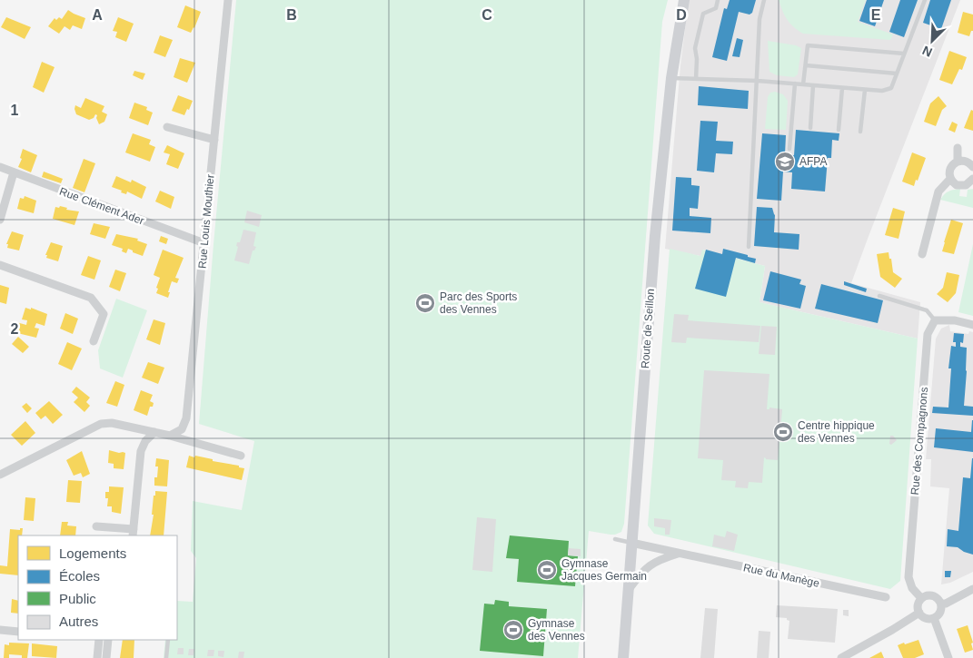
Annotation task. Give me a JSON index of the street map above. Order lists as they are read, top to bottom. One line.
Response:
{"streets":{"street":["Rue Clément Ader","Rue Louis Mouthier","Route de Seillon","Rue des Compagnons","Rue du Manège"]},"crossings":[["Rue Clément Ader","Rue Louis Mouthier"],["Route de Seillon","Rue du Manège"]],"places":{"school or university":["AFPA"],"sports":["Parc des Sports des Vennes","Centre hippique des Vennes","Gymnase Jacques Germain","Gymnase des Vennes"]},"legend":["Logements","Écoles","Public","Autres"],"north":"bottom left","grid":{"columns":["A","B","C","D","E"],"rows":["1","2"]}}
